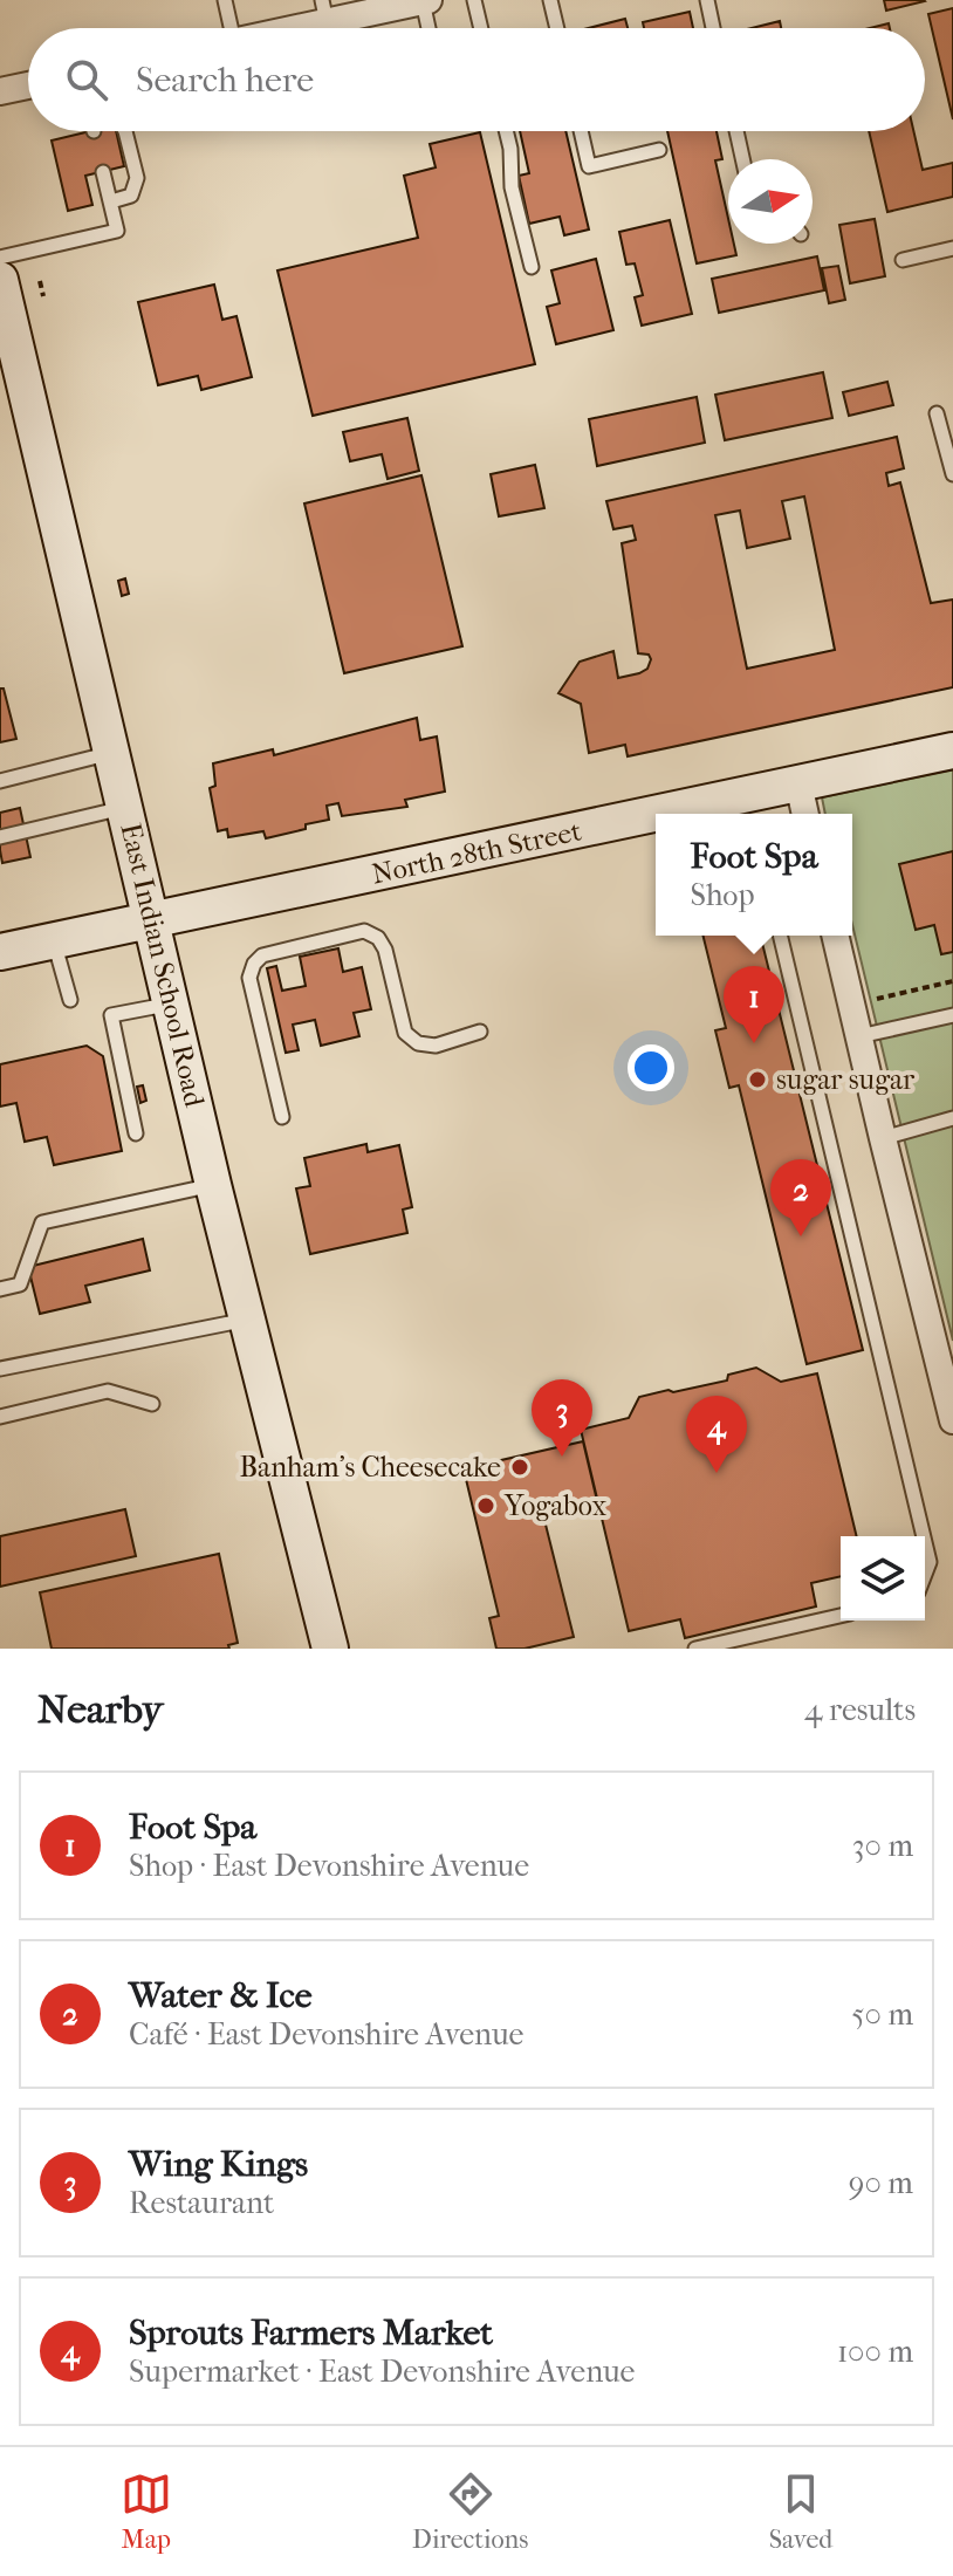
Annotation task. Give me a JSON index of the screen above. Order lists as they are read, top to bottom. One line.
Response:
{"streets":{"main road":["North 28th Street","East Indian School Road"]},"crossings":[["North 28th Street","East Indian School Road"]],"places":["sugar sugar","Banham’s Cheesecake","Yogabox"],"north":"right","page":{"search":"Search here","popup":["Foot Spa","Shop"],"pins":["1","2","3","4"],"heading":["Nearby","4 results"],"list":[{"mark":"1","name":"Foot Spa","note":"Shop · East Devonshire Avenue","value":"30 m"},{"mark":"2","name":"Water & Ice","note":"Café · East Devonshire Avenue","value":"50 m"},{"mark":"3","name":"Wing Kings","note":"Restaurant","value":"90 m"},{"mark":"4","name":"Sprouts Farmers Market","note":"Supermarket · East Devonshire Avenue","value":"100 m"}],"nav":["Map","Directions","Saved"]}}
